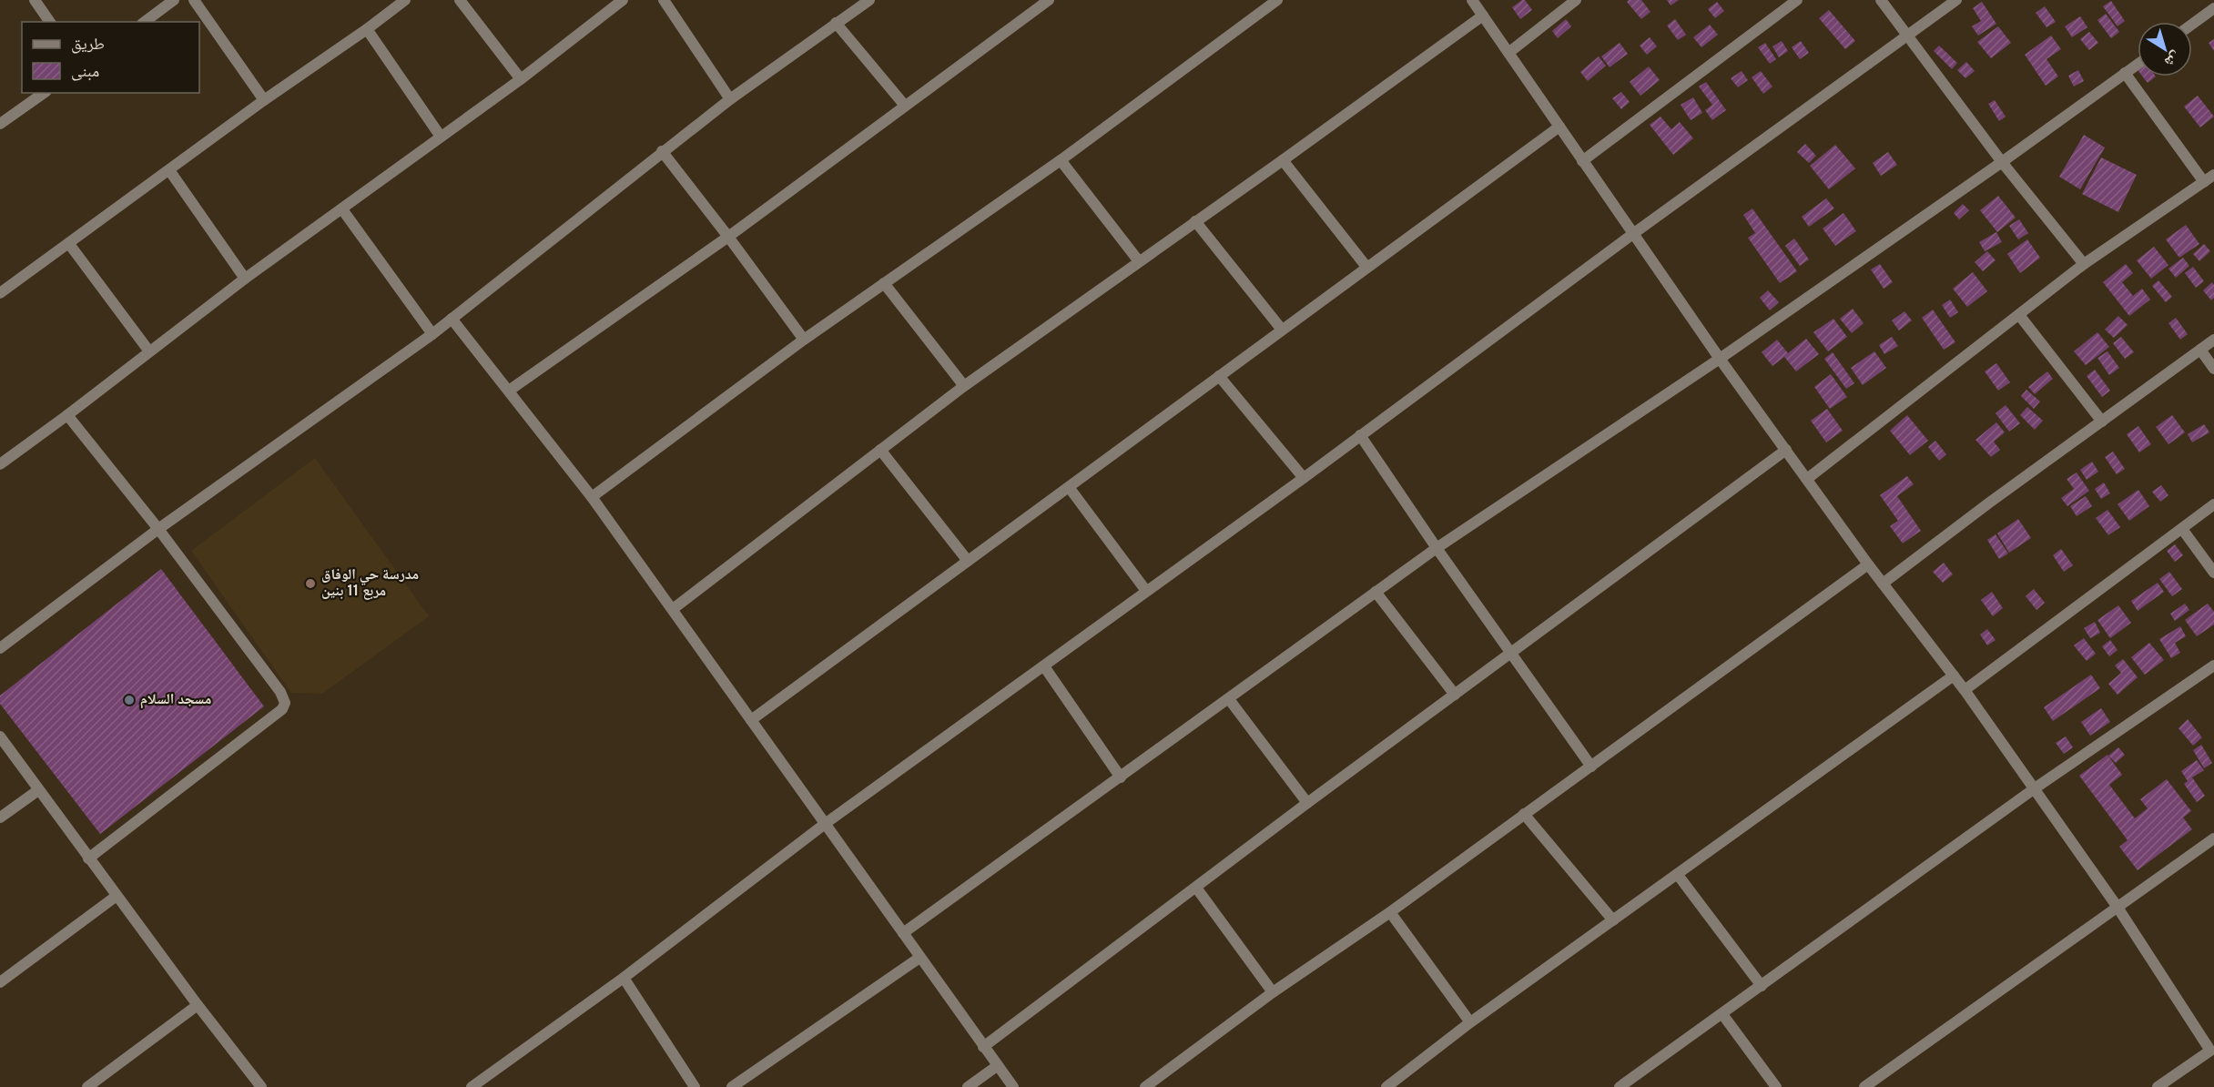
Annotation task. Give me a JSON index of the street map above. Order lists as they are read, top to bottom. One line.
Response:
{"places":["مدرسة حي الوفاق مربع 11 بنين","مسجد السلام"],"legend":["طريق","مبنى"],"north":"bottom right"}
